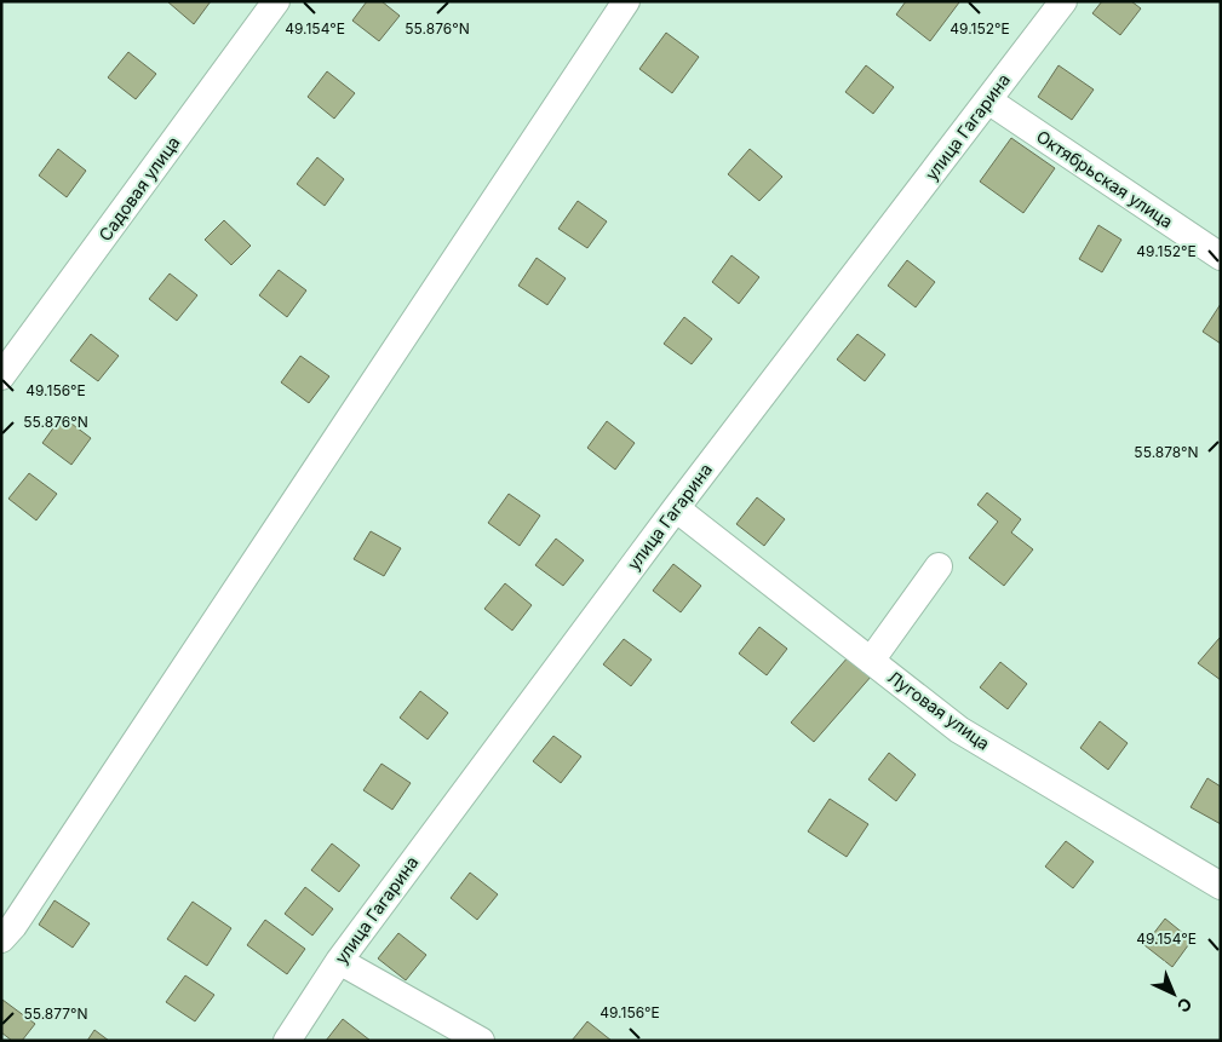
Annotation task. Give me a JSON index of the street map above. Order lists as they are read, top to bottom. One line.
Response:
{"streets":{"street":["улица Гагарина","Октябрьская улица","Садовая улица","Луговая улица"]},"crossings":[["улица Гагарина","Октябрьская улица"],["улица Гагарина","Луговая улица"]],"north":"bottom right","coordinates":["55.876°N","49.154°E","49.152°E","49.156°E","55.878°N","55.877°N"]}
